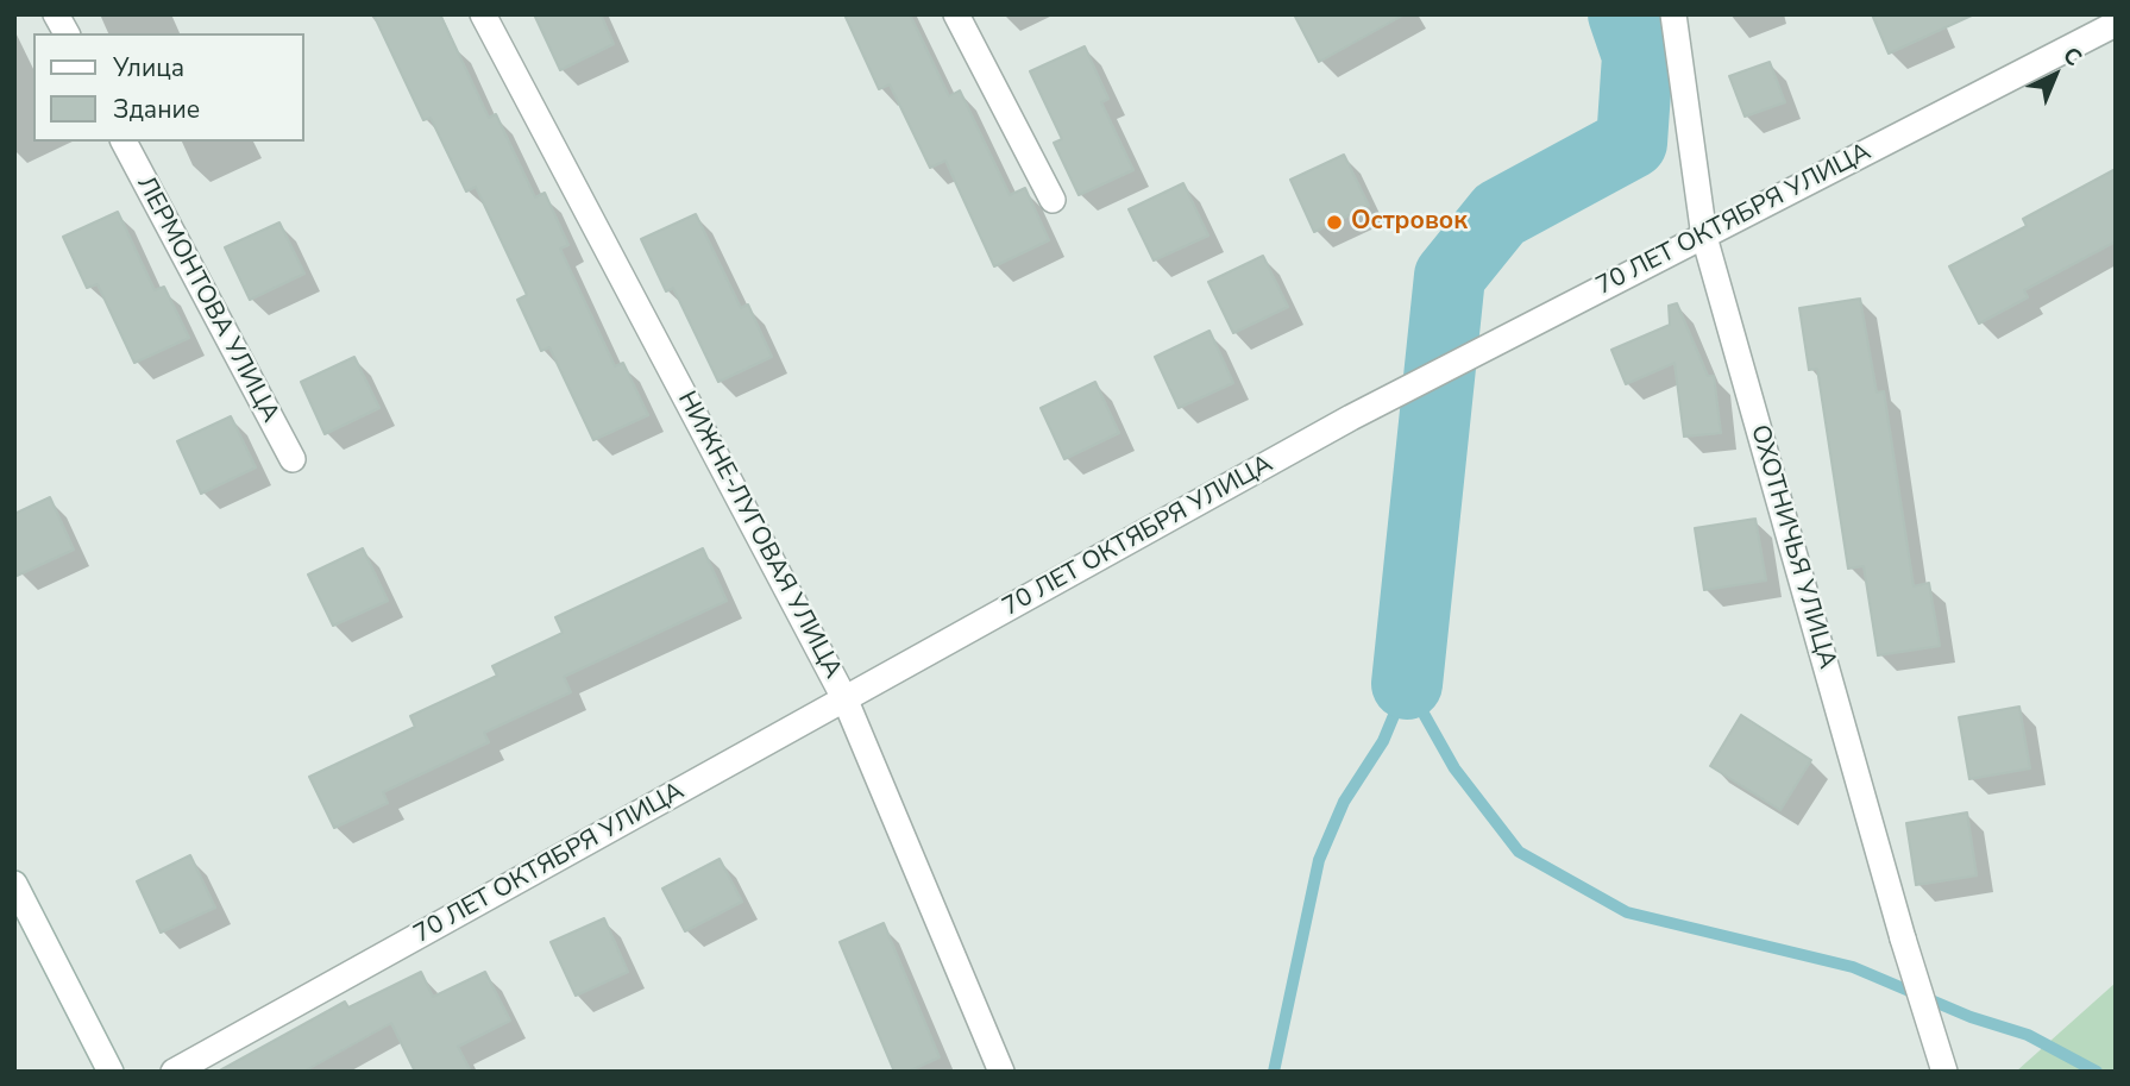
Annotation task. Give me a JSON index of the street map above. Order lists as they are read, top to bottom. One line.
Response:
{"streets":{"street":["70 ЛЕТ ОКТЯБРЯ УЛИЦА","ЛЕРМОНТОВА УЛИЦА","НИЖНЕ-ЛУГОВАЯ УЛИЦА","ОХОТНИЧЬЯ УЛИЦА"]},"crossings":[["70 ЛЕТ ОКТЯБРЯ УЛИЦА","НИЖНЕ-ЛУГОВАЯ УЛИЦА"],["70 ЛЕТ ОКТЯБРЯ УЛИЦА","ОХОТНИЧЬЯ УЛИЦА"]],"places":["Островок"],"legend":["Улица","Здание"],"north":"top right"}
